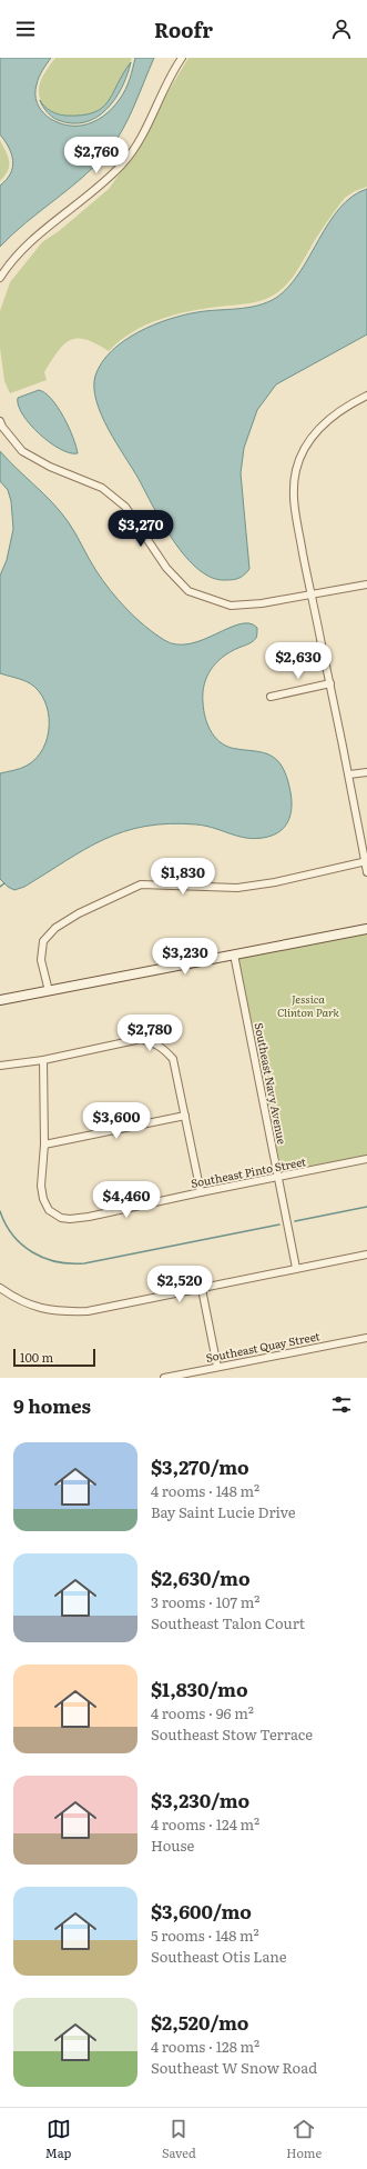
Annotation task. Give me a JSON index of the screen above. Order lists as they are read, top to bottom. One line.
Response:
{"streets":{"street":["Southeast Navy Avenue","Southeast Pinto Street","Southeast Quay Street"]},"crossings":[["Southeast Navy Avenue","Southeast Pinto Street"]],"parks":["Jessica Clinton Park"],"scale_bar":"100 m","page":{"header":"Roofr","price":["$2,760","$3,270","$2,630","$1,830","$3,230","$2,780","$3,600","$4,460","$2,520"],"scale":"100 m","heading":"9 homes","list":[{"name":"$3,270/mo","note":"4 rooms · 148 m² · Bay Saint Lucie Drive"},{"name":"$2,630/mo","note":"3 rooms · 107 m² · Southeast Talon Court"},{"name":"$1,830/mo","note":"4 rooms · 96 m² · Southeast Stow Terrace"},{"name":"$3,230/mo","note":"4 rooms · 124 m² · House"},{"name":"$3,600/mo","note":"5 rooms · 148 m² · Southeast Otis Lane"},{"name":"$2,520/mo","note":"4 rooms · 128 m² · Southeast W Snow Road"}],"tabs":["Map","Saved","Home"]}}
